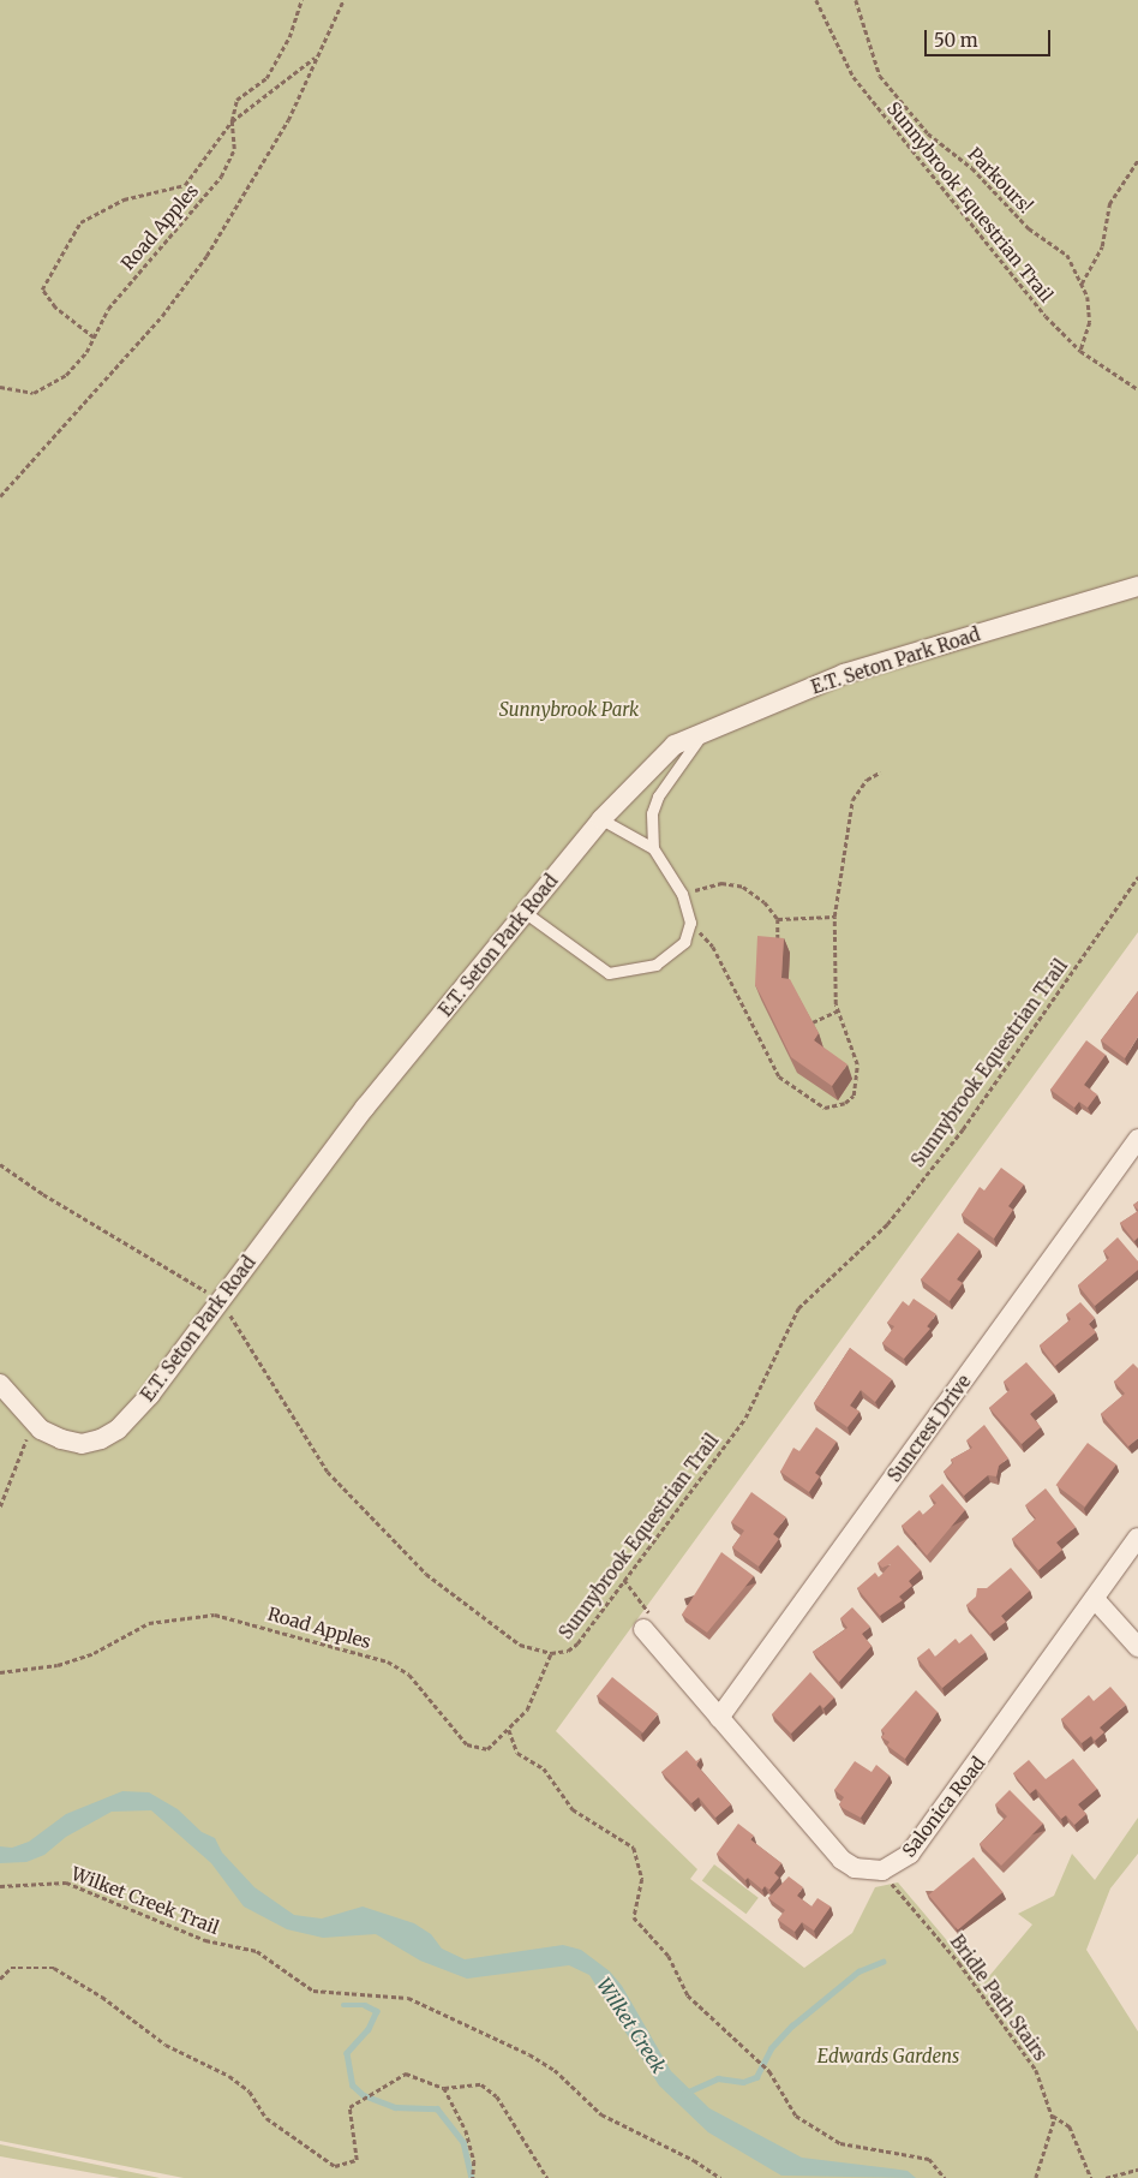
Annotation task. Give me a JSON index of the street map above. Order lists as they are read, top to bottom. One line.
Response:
{"streets":{"street":["E.T. Seton Park Road","Suncrest Drive","Salonica Road"],"path":["Parkours!","Sunnybrook Equestrian Trail","Road Apples","Wilket Creek Trail","Bridle Path Stairs"]},"crossings":[["Parkours!","Sunnybrook Equestrian Trail"],["Sunnybrook Equestrian Trail","Road Apples"],["Sunnybrook Equestrian Trail","E.T. Seton Park Road"],["Suncrest Drive","Salonica Road"]],"water":["Wilket Creek"],"parks":["Sunnybrook Park","Edwards Gardens"],"scale_bar":"50 m"}
